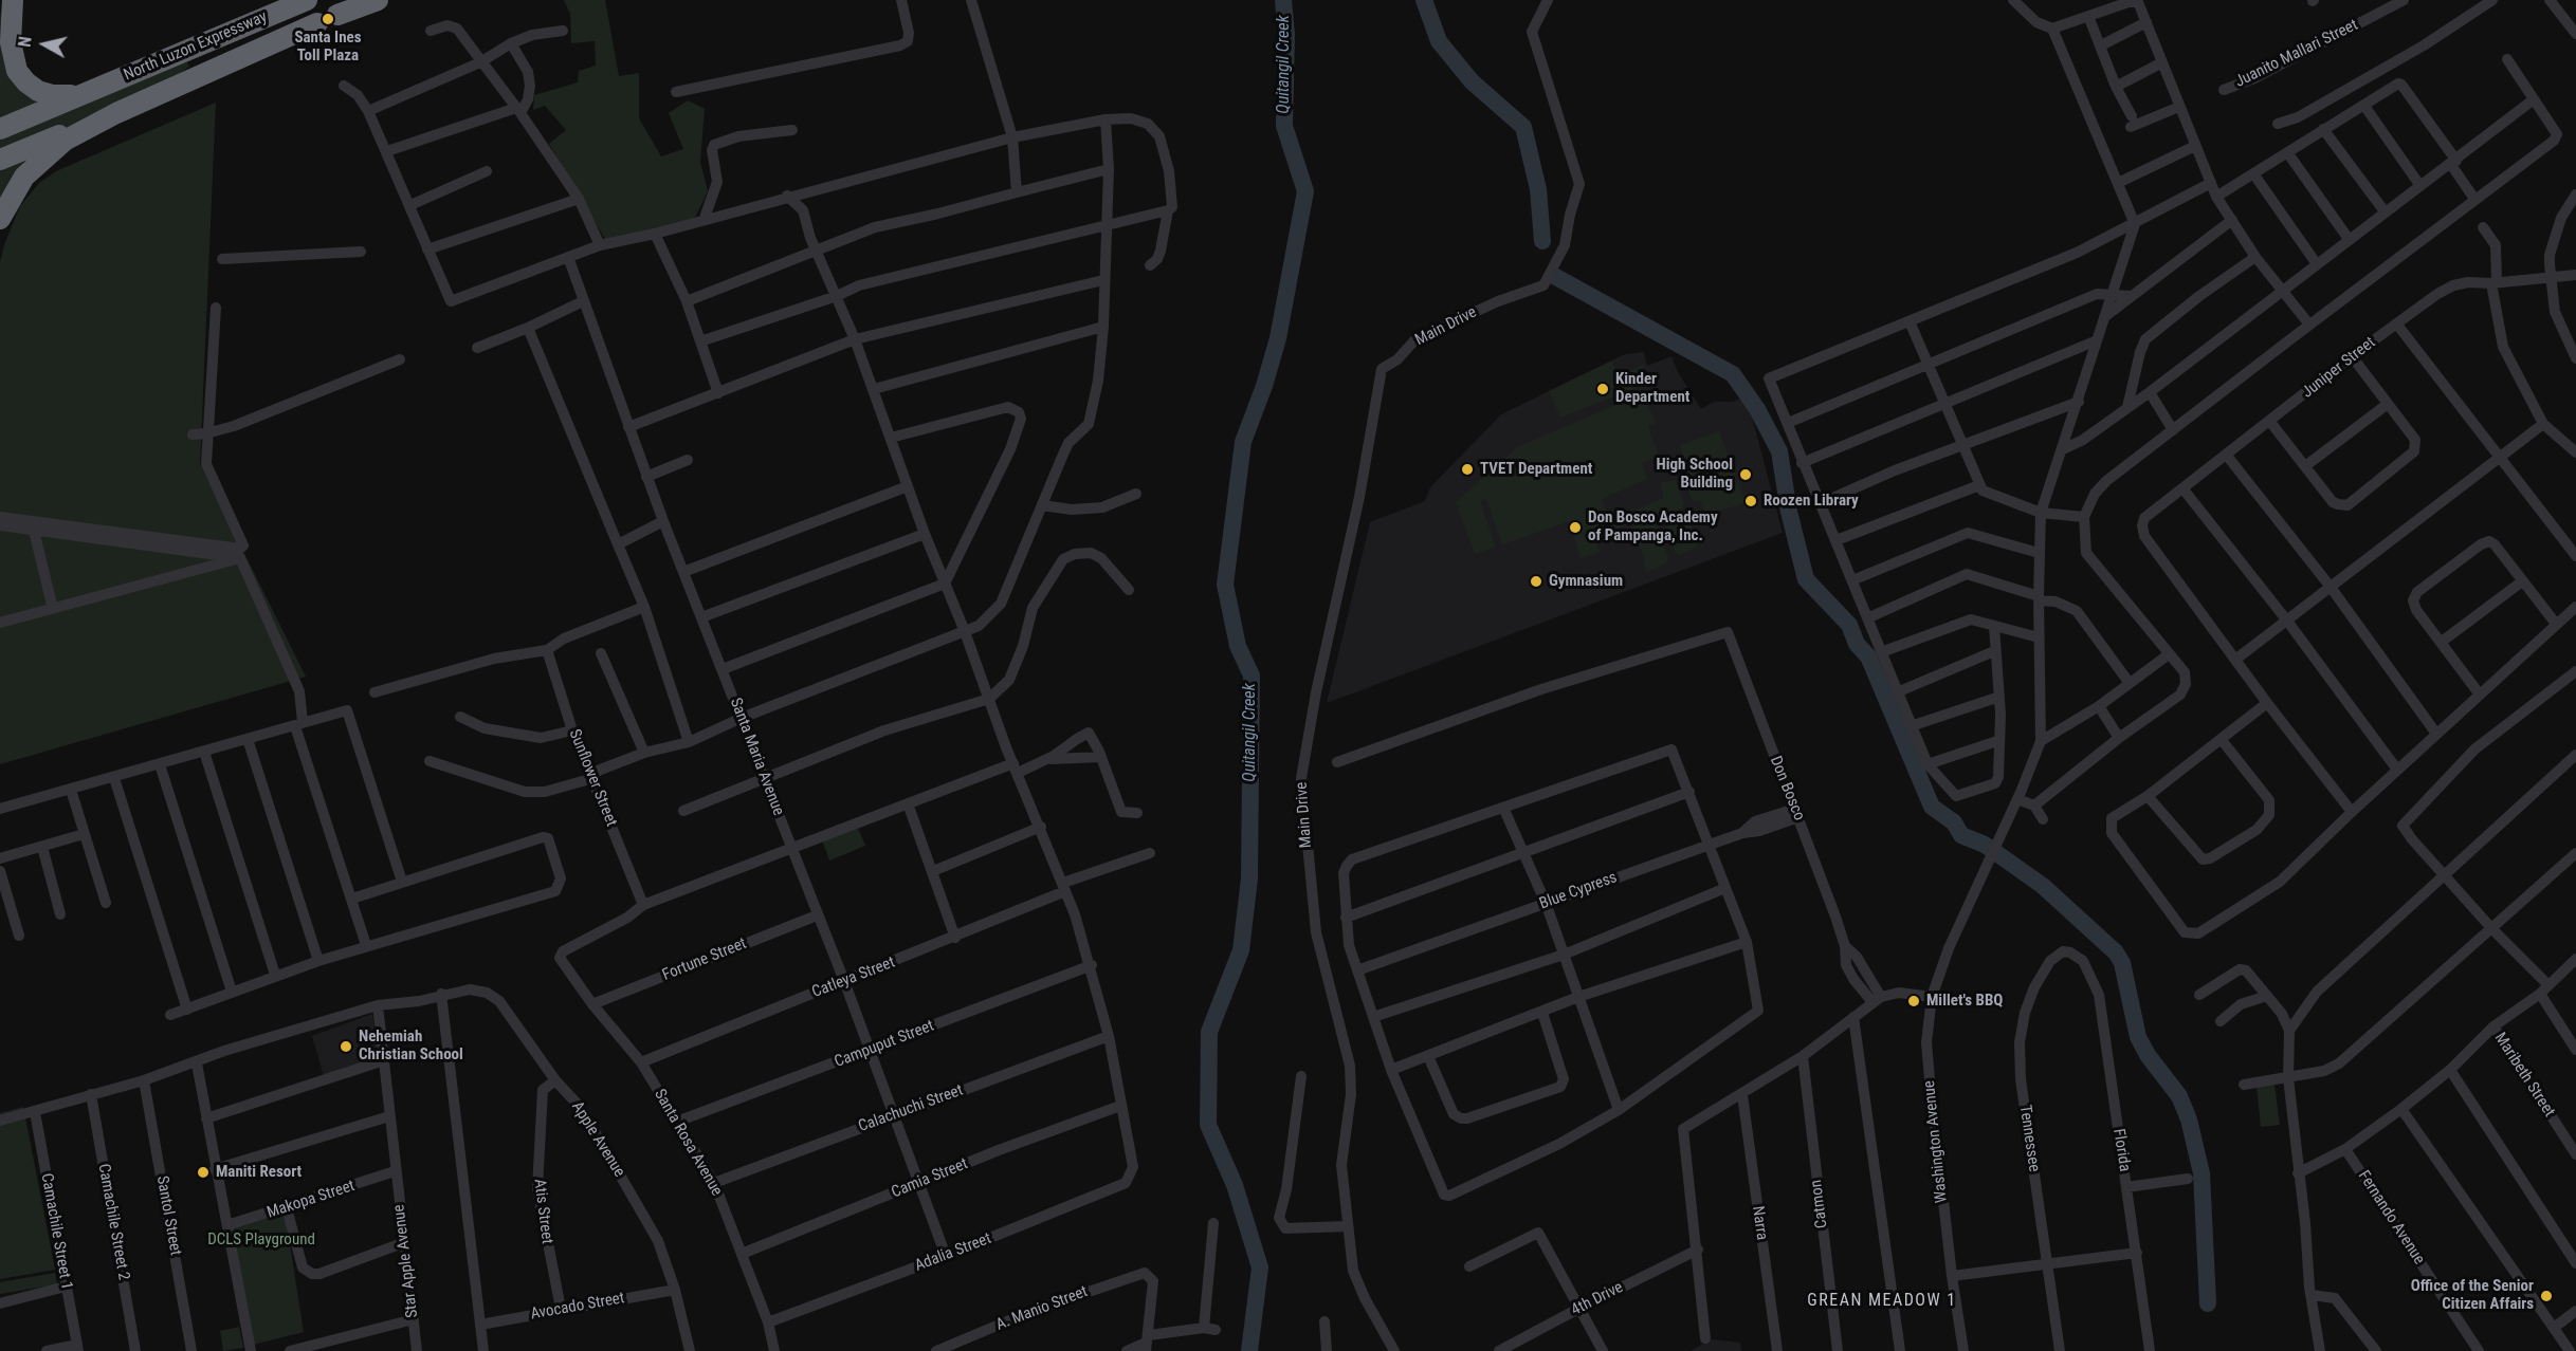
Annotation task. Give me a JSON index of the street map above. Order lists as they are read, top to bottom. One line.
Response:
{"streets":{"highway":["North Luzon Expressway"],"street":["Juanito Mallari Street","Main Drive","Juniper Street","Santa Maria Avenue","Sunflower Street","Don Bosco","Blue Cypress","Fortune Street","Catleya Street","Campuput Street","Maribeth Street","Calachuchi Street","Tennessee","Apple Avenue","Washington Avenue","Santa Rosa Avenue","Florida","Camia Street","Makopa Street","Catmon","Atis Street","Santol Street","Fernando Avenue","Camachile Street 2","Narra","Camachile Street 1","Adalia Street","Star Apple Avenue","4th Drive","Avocado Street","A. Manio Street"]},"crossings":[["Santa Maria Avenue","Fortune Street"],["Santa Maria Avenue","Catleya Street"],["Santa Maria Avenue","Campuput Street"],["Santa Maria Avenue","Calachuchi Street"],["Santa Maria Avenue","Camia Street"],["Santa Maria Avenue","Adalia Street"],["Sunflower Street","Santa Rosa Avenue"],["Don Bosco","Blue Cypress"],["Fortune Street","Santa Rosa Avenue"],["Catleya Street","Santa Rosa Avenue"],["Campuput Street","Santa Rosa Avenue"],["Calachuchi Street","Santa Rosa Avenue"],["Tennessee","Florida"],["Apple Avenue","Atis Street"],["Apple Avenue","Santol Street"],["Apple Avenue","Camachile Street 2"],["Apple Avenue","Camachile Street 1"],["Apple Avenue","Star Apple Avenue"],["Apple Avenue","Avocado Street"],["Santa Rosa Avenue","Camia Street"],["Santa Rosa Avenue","Adalia Street"],["Camia Street","Adalia Street"],["Makopa Street","Star Apple Avenue"],["Atis Street","Avocado Street"]],"districts":["GREAN MEADOW 1"],"water":["Quitangil Creek"],"parks":["DCLS Playground"],"places":["Santa Ines Toll Plaza","Kinder Department","TVET Department","High School Building","Roozen Library","Don Bosco Academy of Pampanga, Inc.","Gymnasium","Millet's BBQ","Nehemiah Christian School","Maniti Resort","Office of the Senior Citizen Affairs"],"north":"left"}
